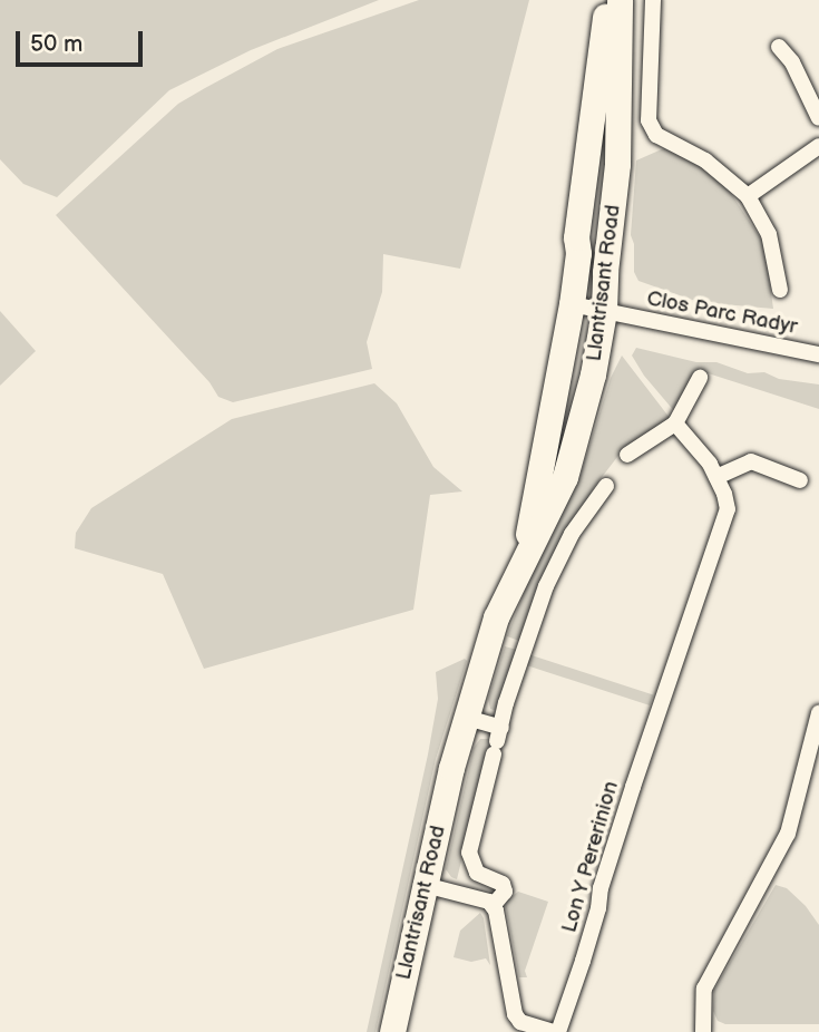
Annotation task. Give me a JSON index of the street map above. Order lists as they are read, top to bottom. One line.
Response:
{"streets":{"main road":["Llantrisant Road"],"street":["Clos Parc Radyr","Lon Y Pererinion"]},"crossings":[["Llantrisant Road","Clos Parc Radyr"]],"scale_bar":"50 m"}
